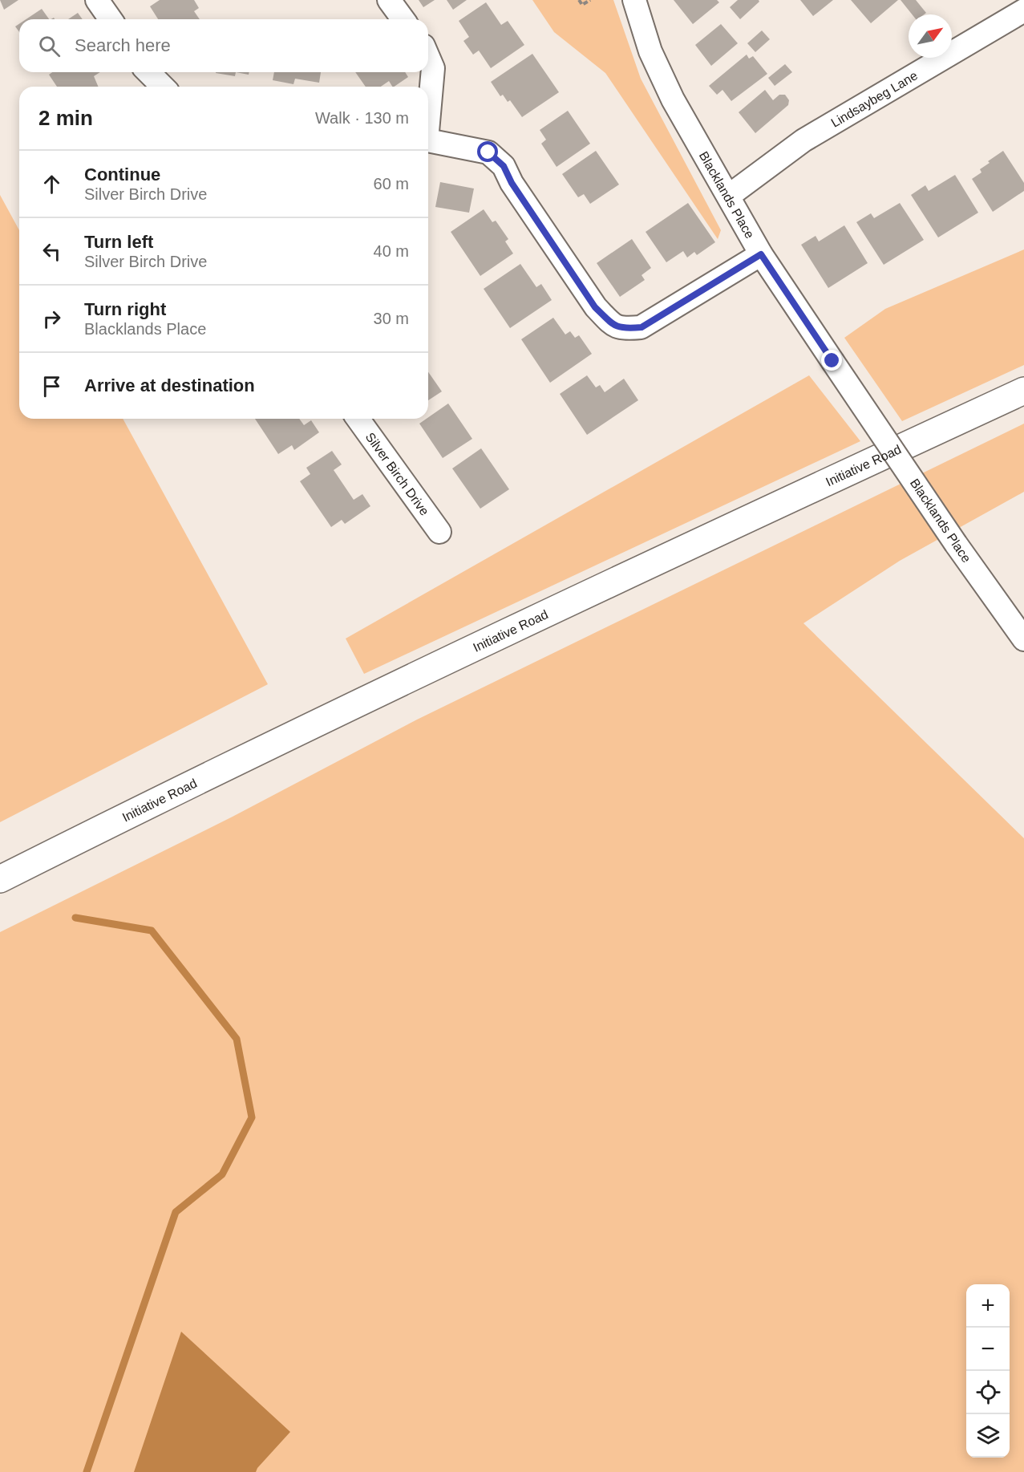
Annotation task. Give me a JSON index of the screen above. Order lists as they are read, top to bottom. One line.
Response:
{"streets":{"main road":["Initiative Road"],"street":["Lindsaybeg Lane","Blacklands Place","Silver Birch Drive"]},"crossings":[["Lindsaybeg Lane","Blacklands Place"]],"north":"top right","page":{"search":"Search here","heading":["2 min","Walk · 130 m"],"list":[["Continue","Silver Birch Drive","60 m"],["Turn left","Silver Birch Drive","40 m"],["Turn right","Blacklands Place","30 m"],"Arrive at destination"],"map_buttons":["+","−"]}}
